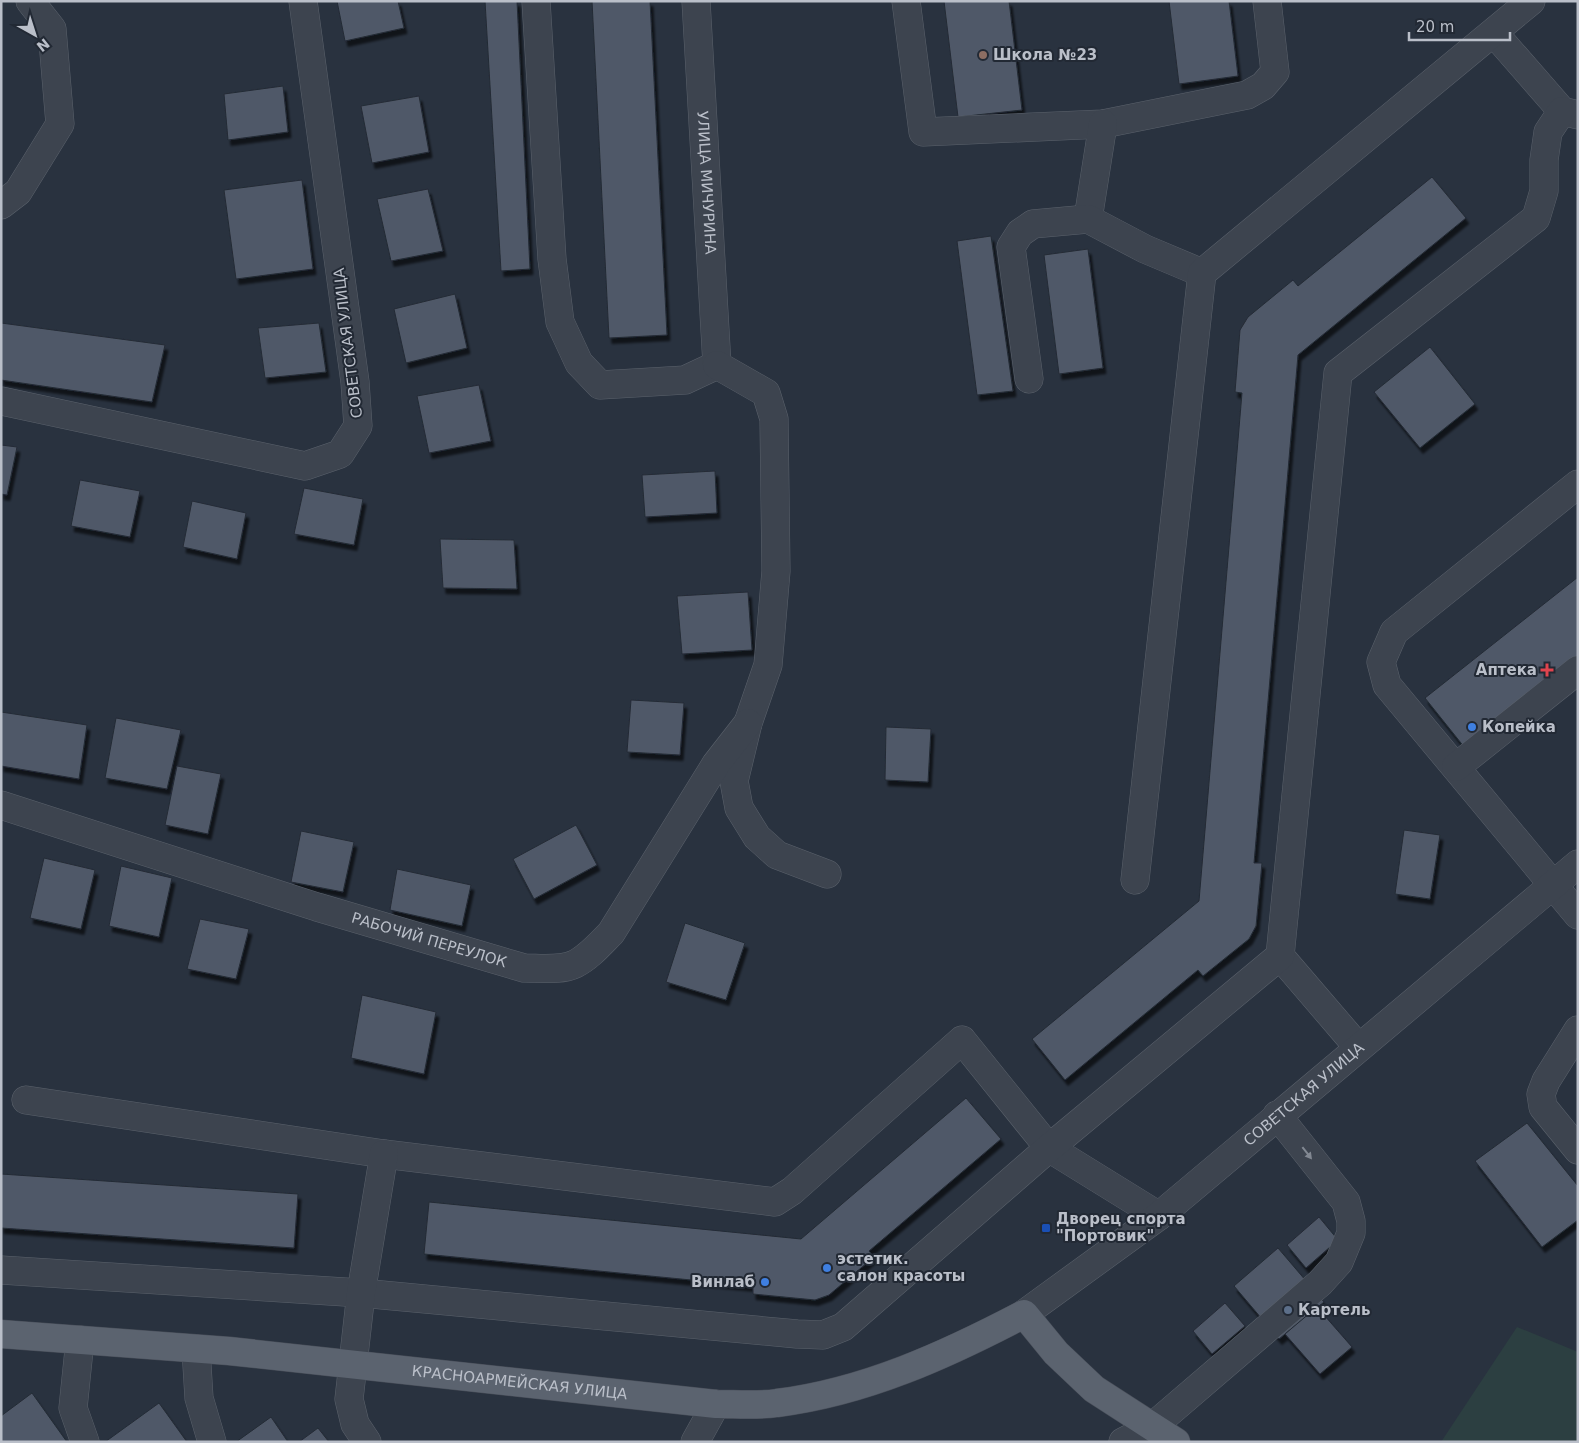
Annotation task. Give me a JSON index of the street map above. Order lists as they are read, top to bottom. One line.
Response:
{"streets":{"main road":["КРАСНОАРМЕЙСКАЯ УЛИЦА"],"street":["УЛИЦА МИЧУРИНА","СОВЕТСКАЯ УЛИЦА","РАБОЧИЙ ПЕРЕУЛОК"]},"crossings":[["СОВЕТСКАЯ УЛИЦА","КРАСНОАРМЕЙСКАЯ УЛИЦА"]],"places":{"other":["Школа №23","Копейка","эстетик. салон красоты","Винлаб","Картель"],"health":["Аптека"],"transit":["Дворец спорта \"Портовик\""]},"scale_bar":"20 m","north":"bottom right"}
